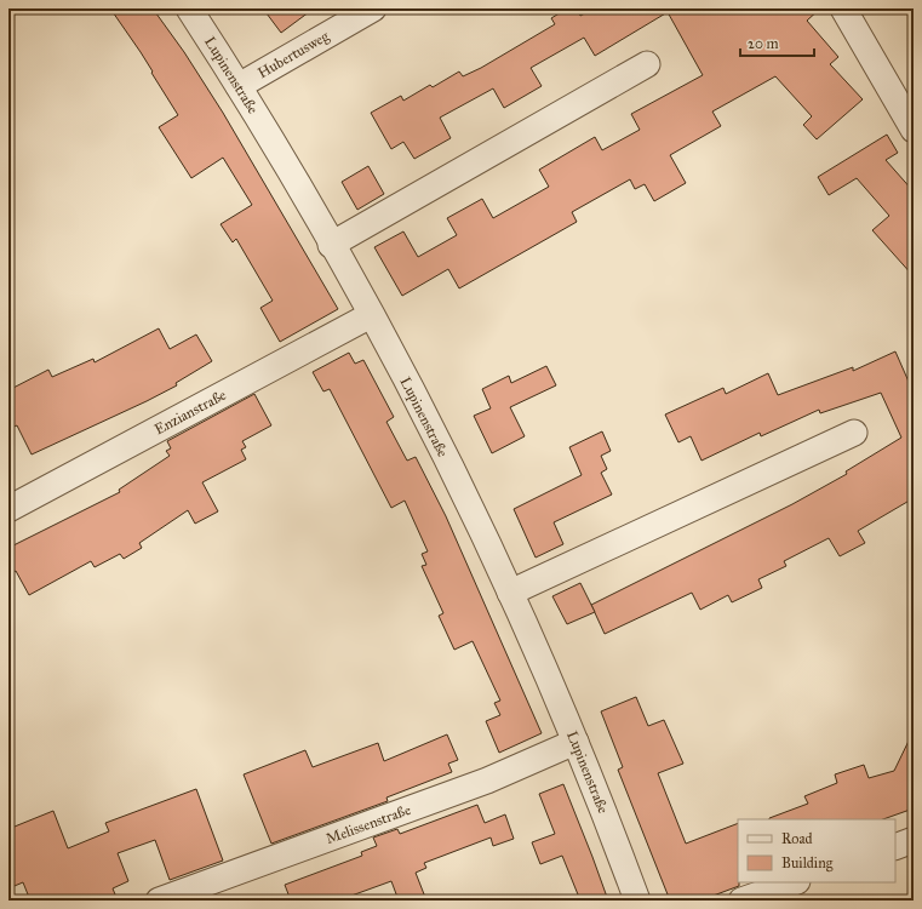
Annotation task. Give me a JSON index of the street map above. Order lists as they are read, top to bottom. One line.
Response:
{"streets":{"street":["Hubertusweg","Lupinenstraße","Enzianstraße","Melissenstraße"]},"crossings":[["Hubertusweg","Lupinenstraße"],["Lupinenstraße","Enzianstraße"],["Lupinenstraße","Melissenstraße"]],"legend":["Road","Building"],"scale_bar":"20 m"}
